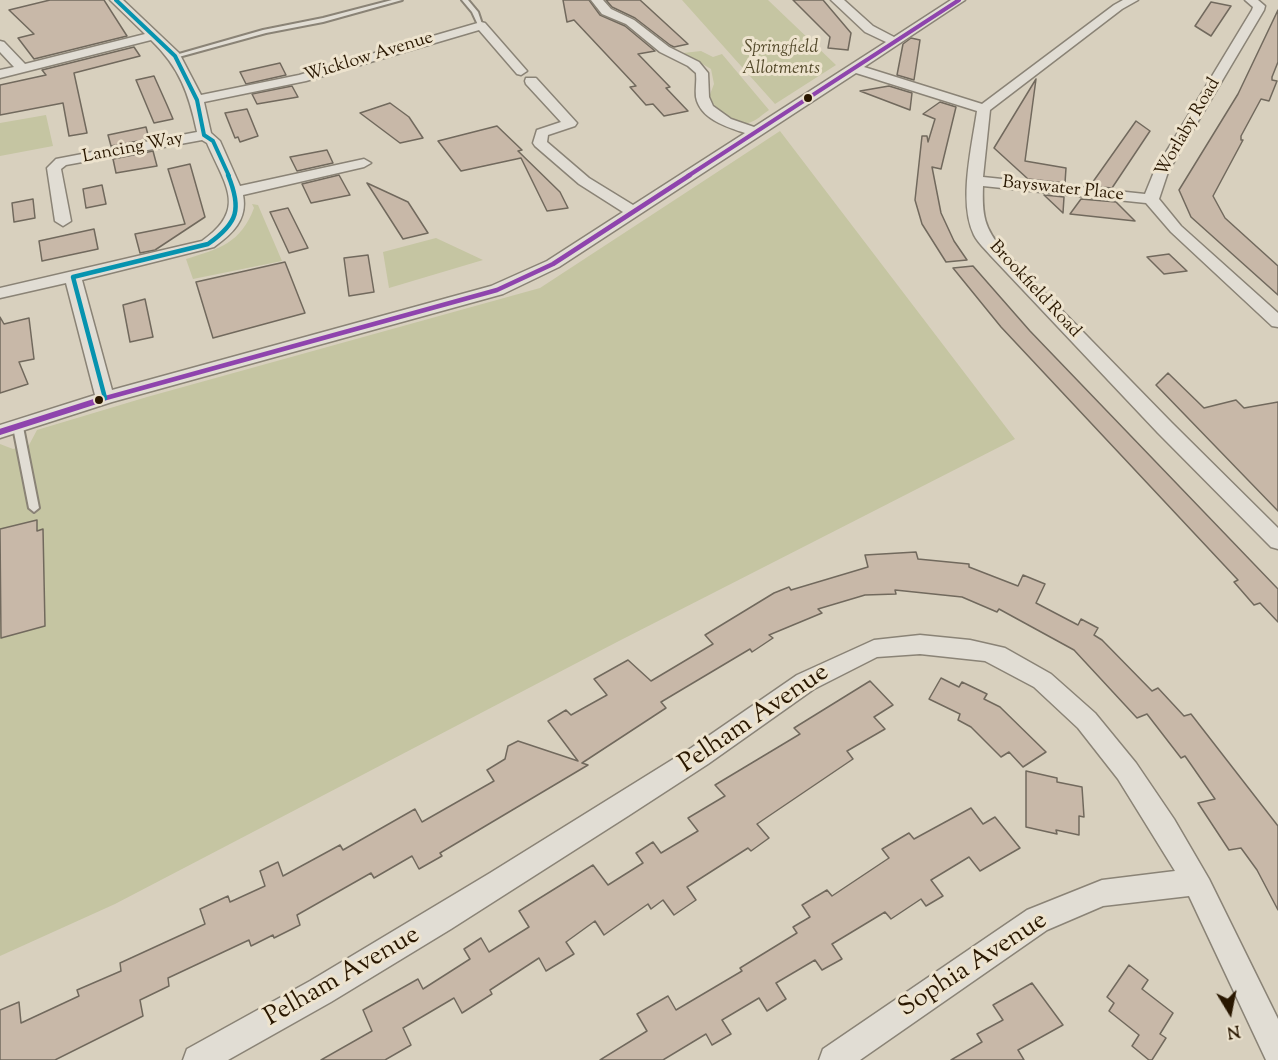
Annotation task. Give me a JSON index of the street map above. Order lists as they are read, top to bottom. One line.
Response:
{"streets":{"street":["Wicklow Avenue","Worlaby Road","Lancing Way","Bayswater Place","Brookfield Road","Pelham Avenue","Sophia Avenue"]},"crossings":[["Worlaby Road","Bayswater Place"],["Bayswater Place","Brookfield Road"],["Pelham Avenue","Sophia Avenue"]],"parks":["Springfield Allotments"],"north":"bottom"}
